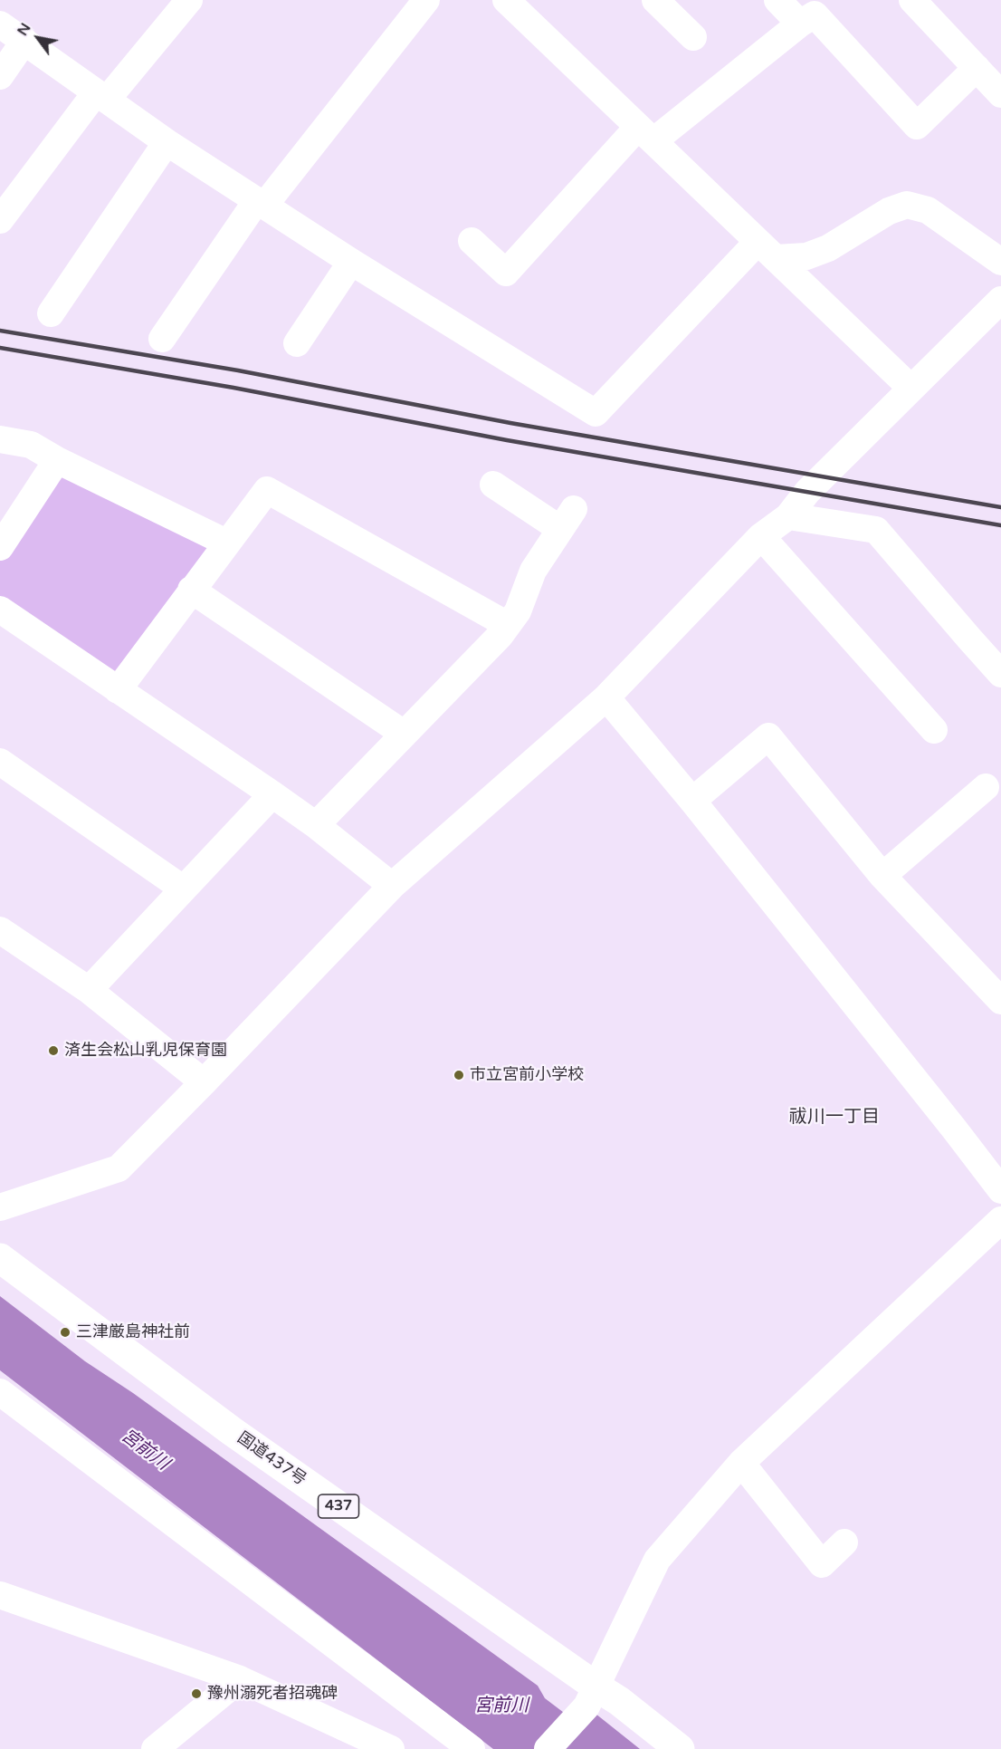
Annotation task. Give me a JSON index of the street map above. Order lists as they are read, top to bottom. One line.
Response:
{"streets":{"highway":["国道437号","437"]},"districts":["祓川一丁目"],"water":["宮前川"],"places":["済生会松山乳児保育園","市立宮前小学校","三津厳島神社前","豫州溺死者招魂碑"],"north":"top left"}
